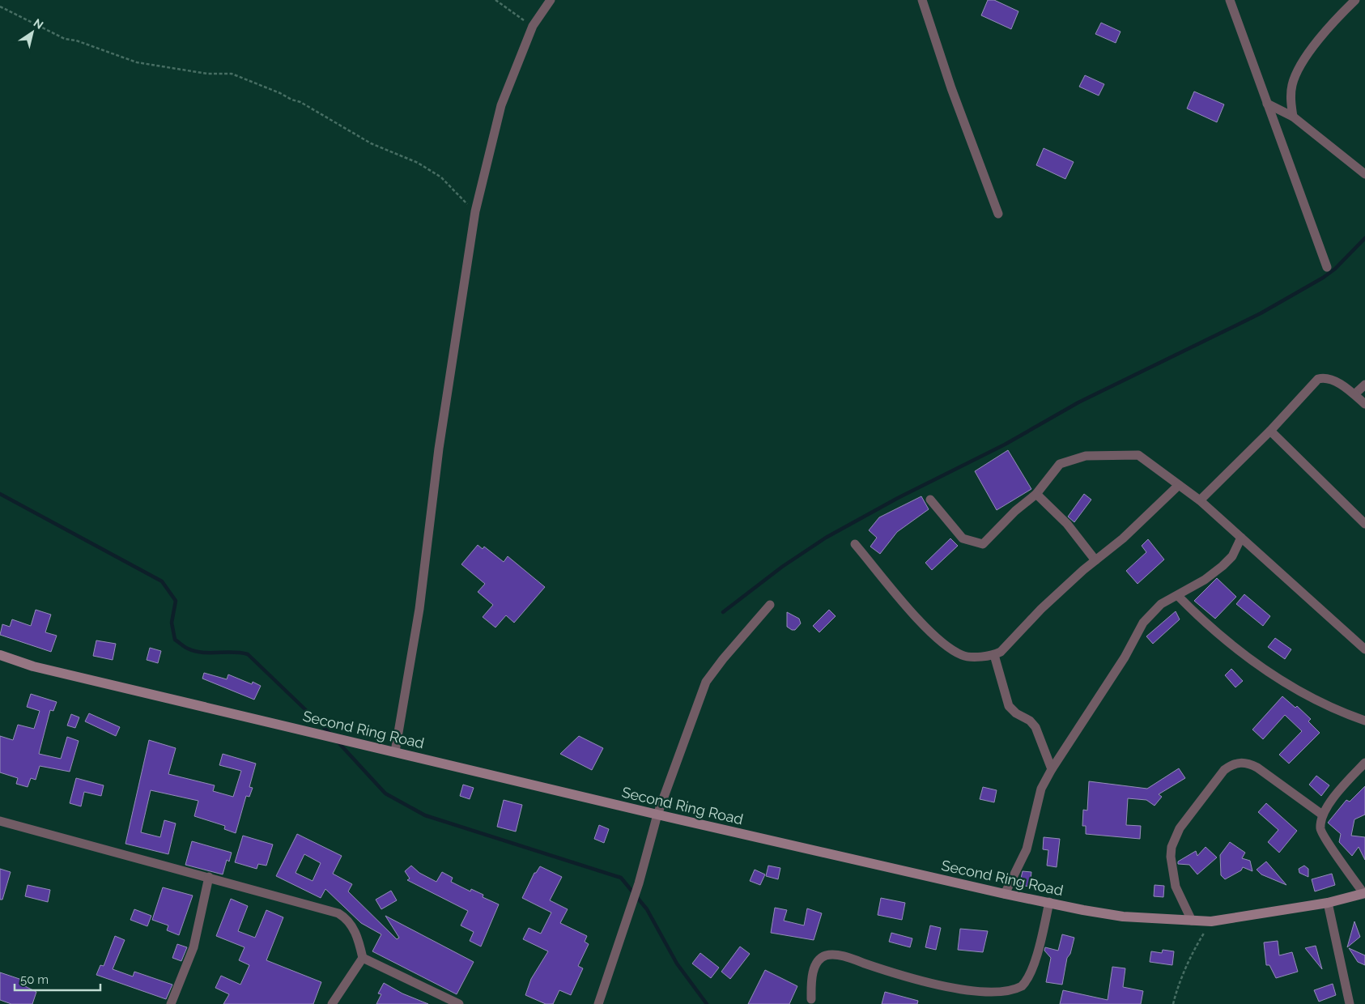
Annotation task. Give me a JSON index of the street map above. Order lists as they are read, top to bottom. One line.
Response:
{"streets":{"main road":["Second Ring Road"]},"scale_bar":"50 m","north":"top right"}
